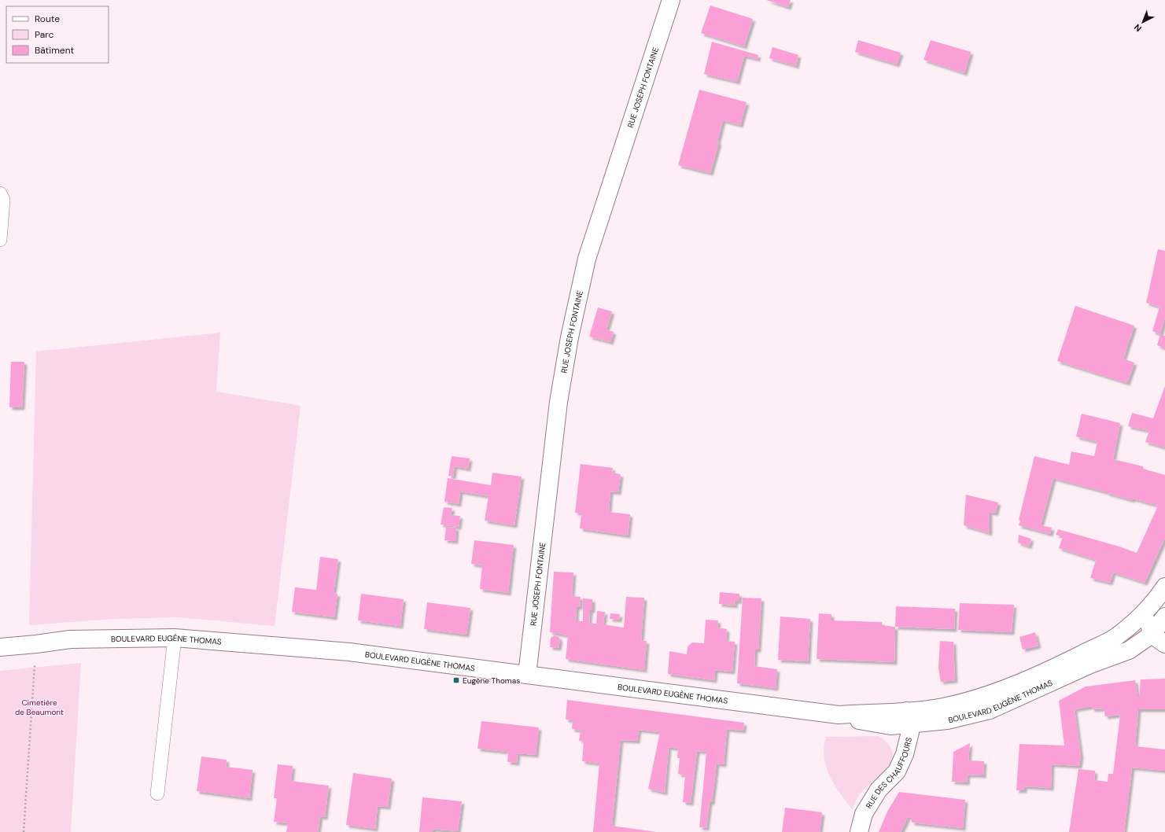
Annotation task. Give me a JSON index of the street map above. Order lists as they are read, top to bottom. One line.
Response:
{"streets":{"main road":["RUE JOSEPH FONTAINE","BOULEVARD EUGÈNE THOMAS","RUE DES CHAUFFOURS"]},"crossings":[["RUE JOSEPH FONTAINE","BOULEVARD EUGÈNE THOMAS"],["BOULEVARD EUGÈNE THOMAS","RUE DES CHAUFFOURS"]],"parks":["Cimetière de Beaumont"],"places":{"transit":["Eugène Thomas"]},"legend":["Route","Parc","Bâtiment"],"north":"bottom left"}
